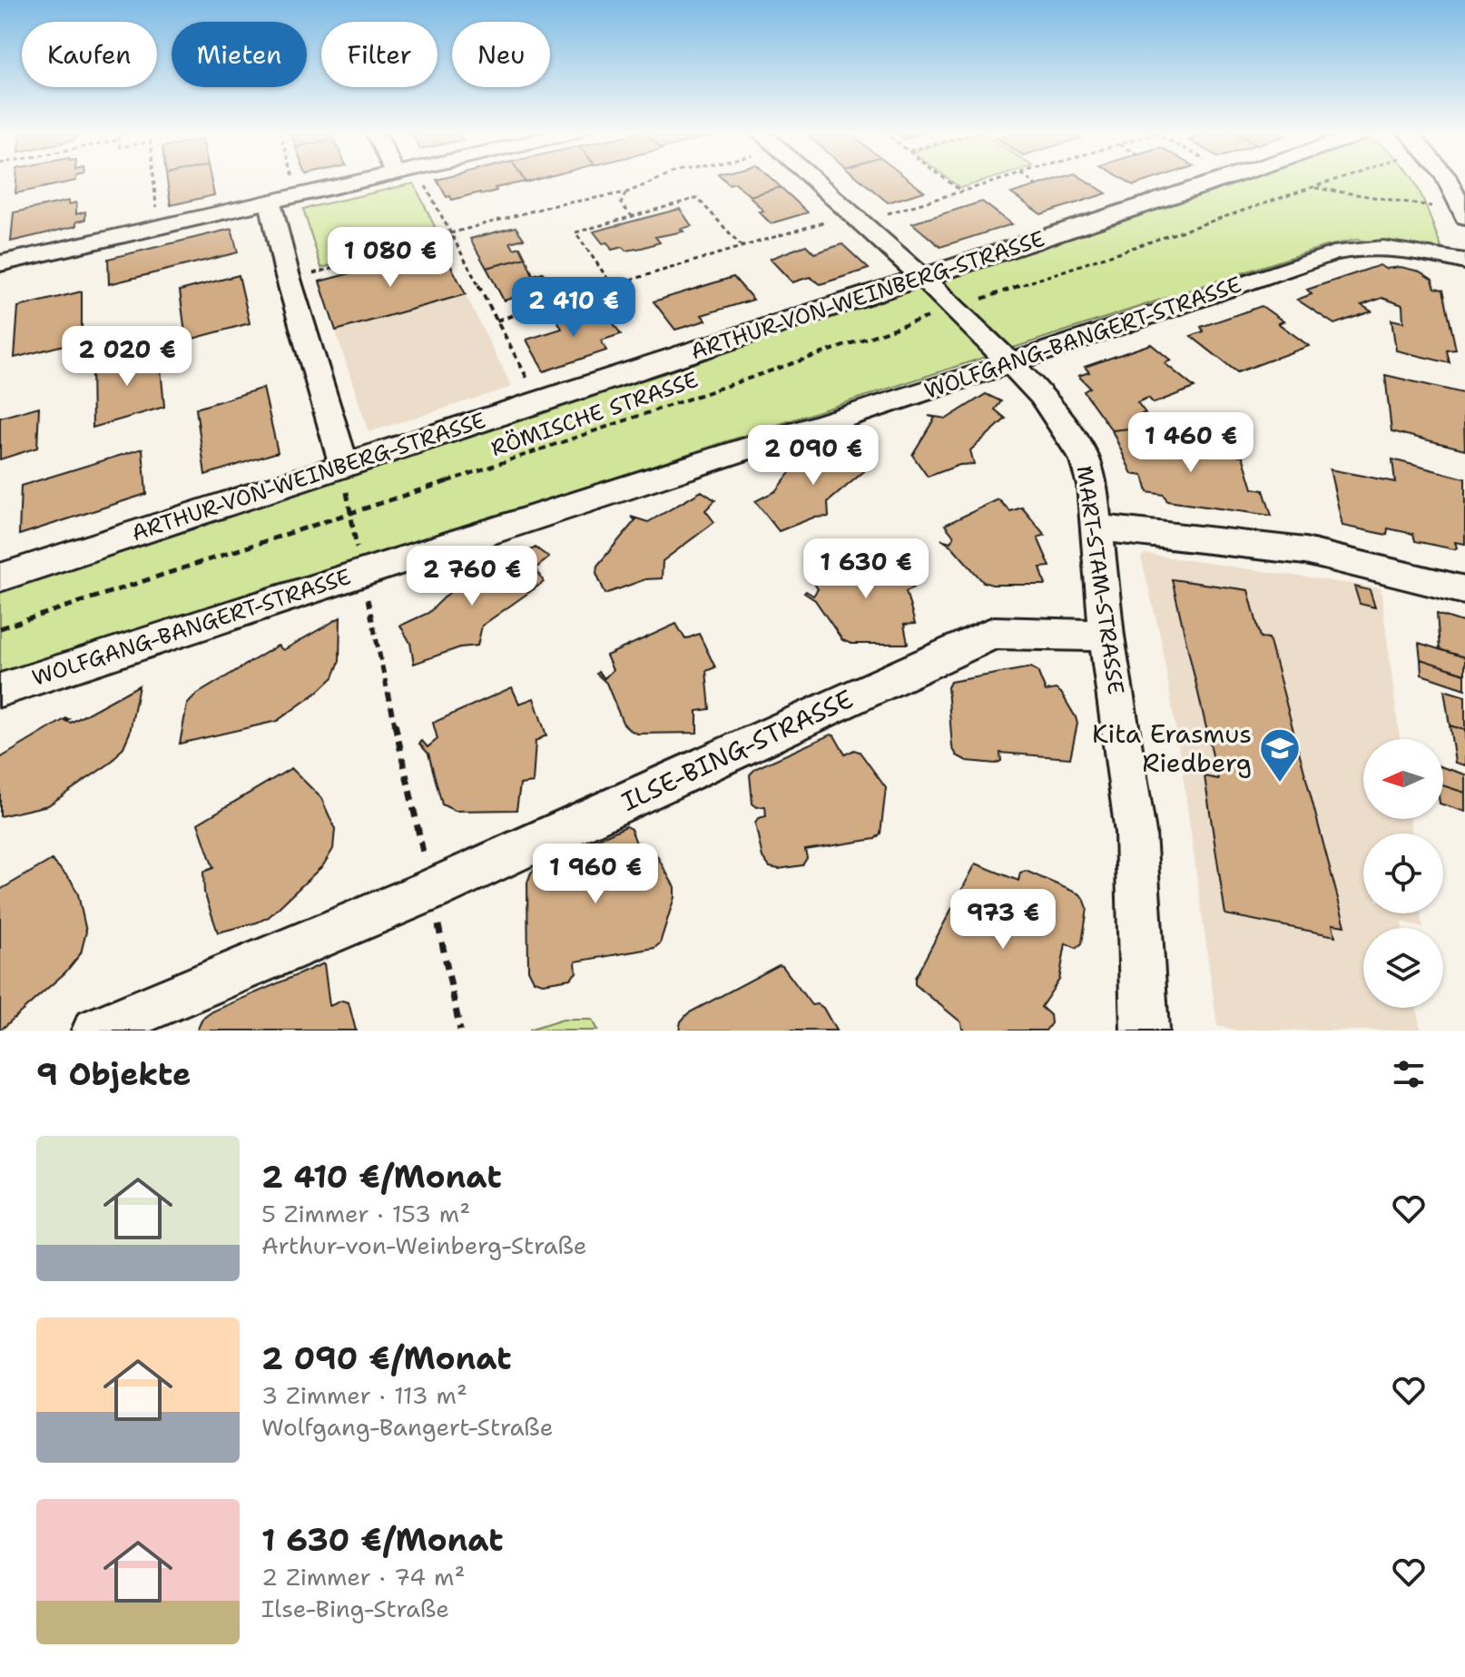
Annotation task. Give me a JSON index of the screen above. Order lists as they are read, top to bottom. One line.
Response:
{"streets":{"street":["ARTHUR-VON-WEINBERG-STRASSE","WOLFGANG-BANGERT-STRASSE","MART-STAM-STRASSE","ILSE-BING-STRASSE"],"path":["RÖMISCHE STRASSE"]},"crossings":[["ARTHUR-VON-WEINBERG-STRASSE","MART-STAM-STRASSE"],["WOLFGANG-BANGERT-STRASSE","MART-STAM-STRASSE"],["RÖMISCHE STRASSE","MART-STAM-STRASSE"],["MART-STAM-STRASSE","ILSE-BING-STRASSE"]],"places":{"school or university":["Kita Erasmus Riedberg"]},"north":"left","page":{"chip":["Kaufen","Mieten","Filter","Neu"],"price":["1 080 €","2 410 €","2 020 €","1 460 €","2 090 €","1 630 €","2 760 €","1 960 €","973 €"],"heading":"9 Objekte","list":[{"name":"2 410 €/Monat","note":"5 Zimmer · 153 m² · Arthur-von-Weinberg-Straße"},{"name":"2 090 €/Monat","note":"3 Zimmer · 113 m² · Wolfgang-Bangert-Straße"},{"name":"1 630 €/Monat","note":"2 Zimmer · 74 m² · Ilse-Bing-Straße"}]}}
